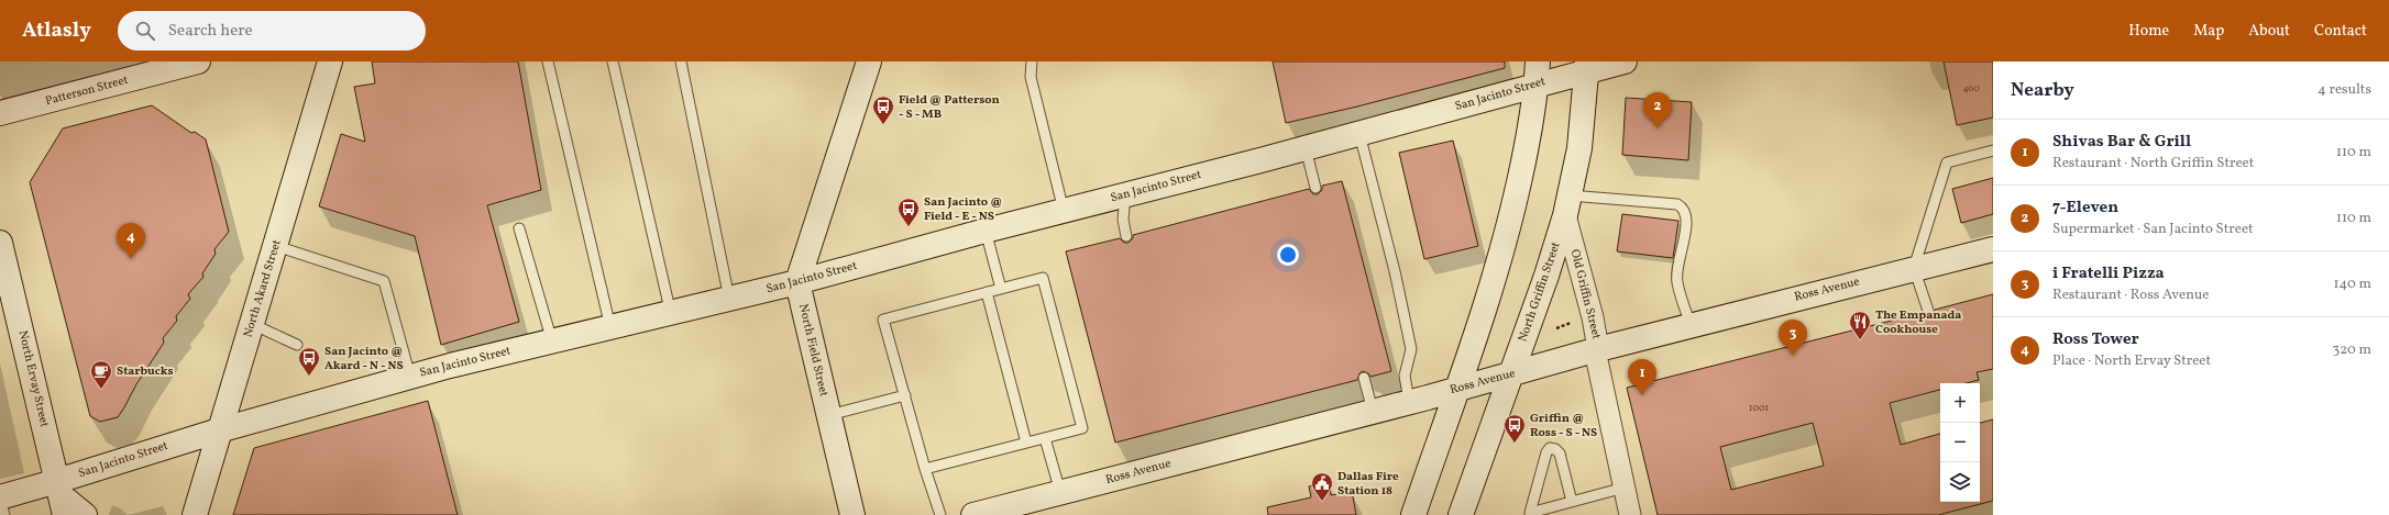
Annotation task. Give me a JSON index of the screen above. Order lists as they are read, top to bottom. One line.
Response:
{"streets":{"main road":["Patterson Street","San Jacinto Street","North Akard Street","Ross Avenue","North Griffin Street","North Field Street","North Ervay Street"],"street":["Old Griffin Street"]},"crossings":[["San Jacinto Street","North Akard Street"],["San Jacinto Street","North Griffin Street"],["San Jacinto Street","North Field Street"],["San Jacinto Street","North Ervay Street"],["Ross Avenue","North Griffin Street"],["Ross Avenue","Old Griffin Street"],["North Griffin Street","Old Griffin Street"]],"places":{"bus stop":["Field @ Patterson - S - MB","San Jacinto @ Field - E - NS","San Jacinto @ Akard - N - NS","Griffin @ Ross - S - NS"],"restaurant":["The Empanada Cookhouse"],"cafe":["Starbucks"],"public building":["Dallas Fire Station 18"]},"house_numbers":["460","1001"],"page":{"header":"Atlasly","search":"Search here","nav":["Home","Map","About","Contact"],"heading":["Nearby","4 results"],"pins":["2","4","3","1"],"list":[{"mark":"1","name":"Shivas Bar & Grill","note":"Restaurant · North Griffin Street","value":"110 m"},{"mark":"2","name":"7-Eleven","note":"Supermarket · San Jacinto Street","value":"110 m"},{"mark":"3","name":"i Fratelli Pizza","note":"Restaurant · Ross Avenue","value":"140 m"},{"mark":"4","name":"Ross Tower","note":"Place · North Ervay Street","value":"320 m"}],"map_buttons":["+","−"]}}
